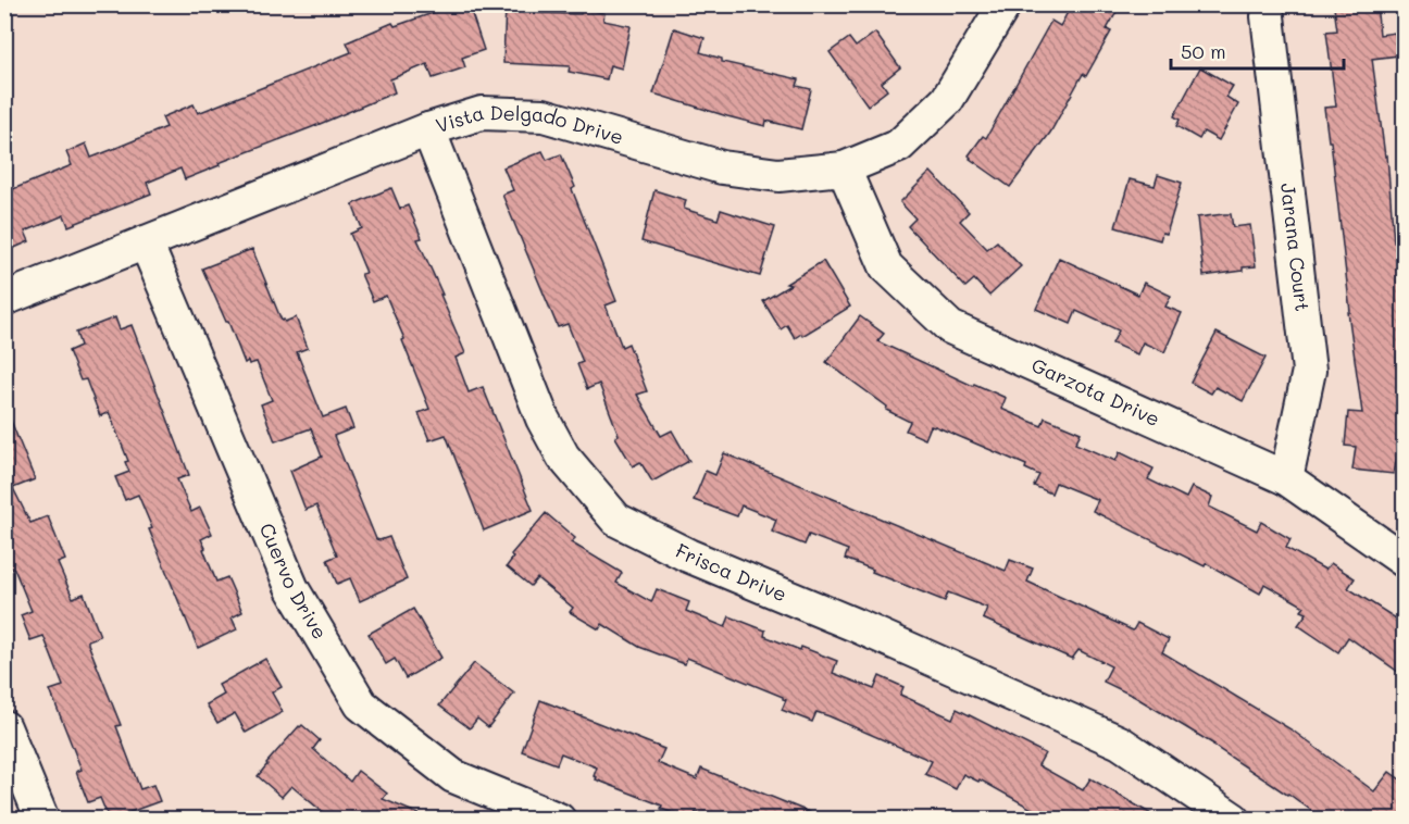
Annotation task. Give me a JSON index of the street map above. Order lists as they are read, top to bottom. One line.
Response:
{"streets":{"street":["Vista Delgado Drive","Jarana Court","Garzota Drive","Frisca Drive","Cuervo Drive"]},"crossings":[["Vista Delgado Drive","Garzota Drive"],["Vista Delgado Drive","Frisca Drive"],["Vista Delgado Drive","Cuervo Drive"],["Jarana Court","Garzota Drive"]],"scale_bar":"50 m"}
